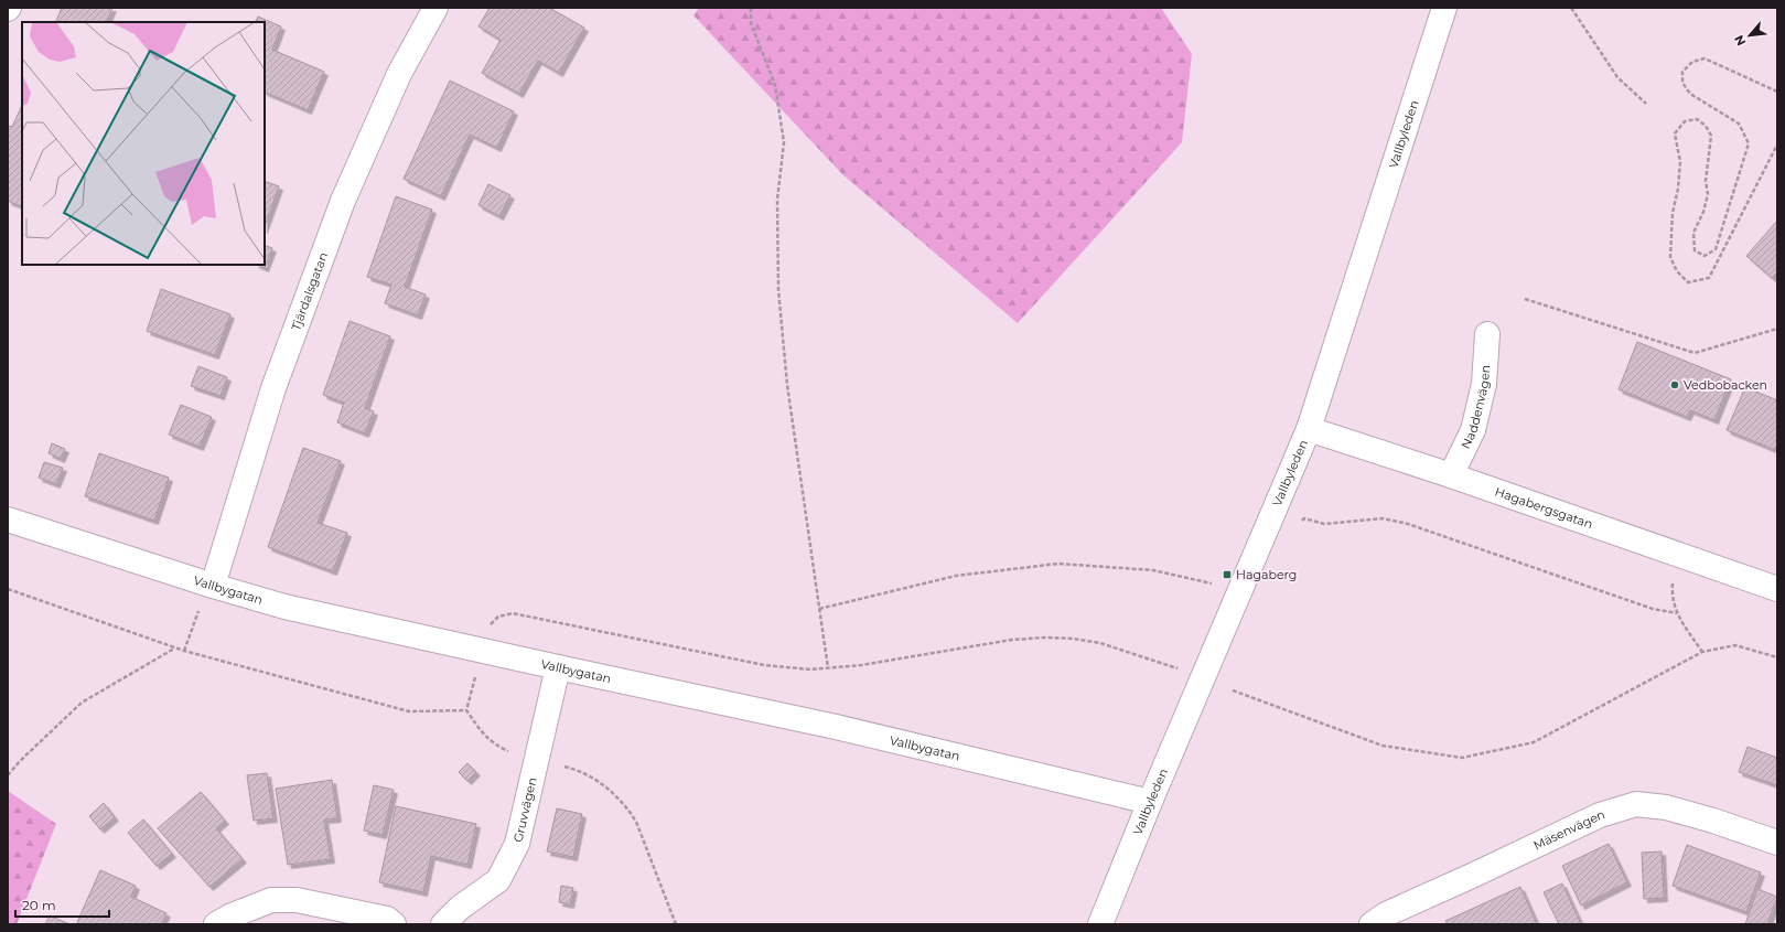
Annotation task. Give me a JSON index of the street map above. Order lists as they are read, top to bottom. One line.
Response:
{"streets":{"street":["Vallbyleden","Tjärdalsgatan","Naddenvägen","Hagabergsgatan","Vallbygatan","Gruvvägen","Mäsenvägen"]},"crossings":[["Vallbyleden","Hagabergsgatan"],["Vallbyleden","Vallbygatan"],["Tjärdalsgatan","Vallbygatan"],["Naddenvägen","Hagabergsgatan"],["Vallbygatan","Gruvvägen"]],"places":{"other":["Vedbobacken"],"transit":["Hagaberg"]},"scale_bar":"20 m","north":"bottom left"}
